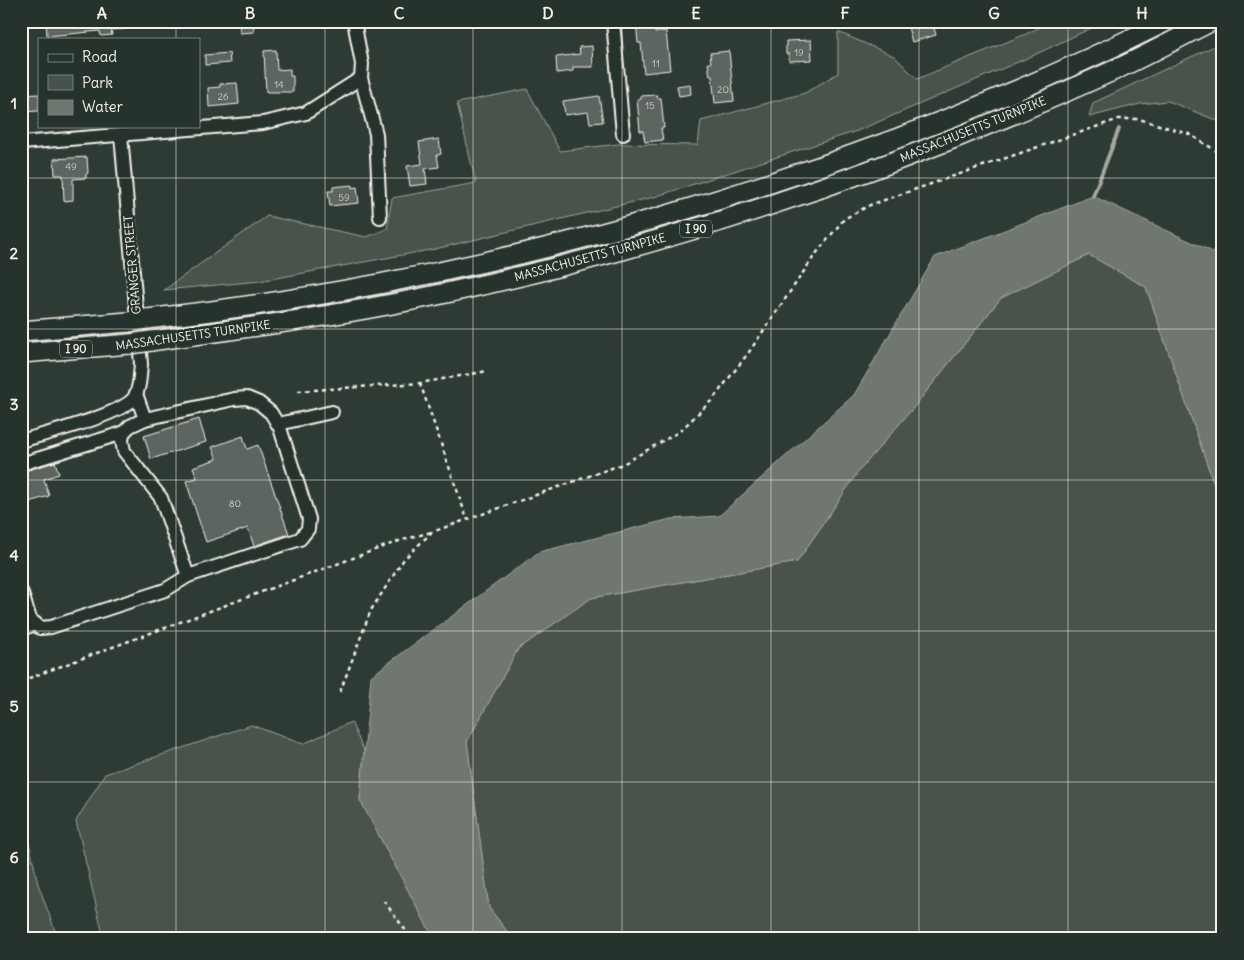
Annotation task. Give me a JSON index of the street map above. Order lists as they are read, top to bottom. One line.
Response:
{"streets":{"highway":["MASSACHUSETTS TURNPIKE","I 90"],"street":["GRANGER STREET"]},"house_numbers":["19","11","14","20","26","15","49","59","80"],"legend":["Road","Park","Water"],"grid":{"columns":["A","B","C","D","E","F","G","H"],"rows":["1","2","3","4","5","6"]}}
